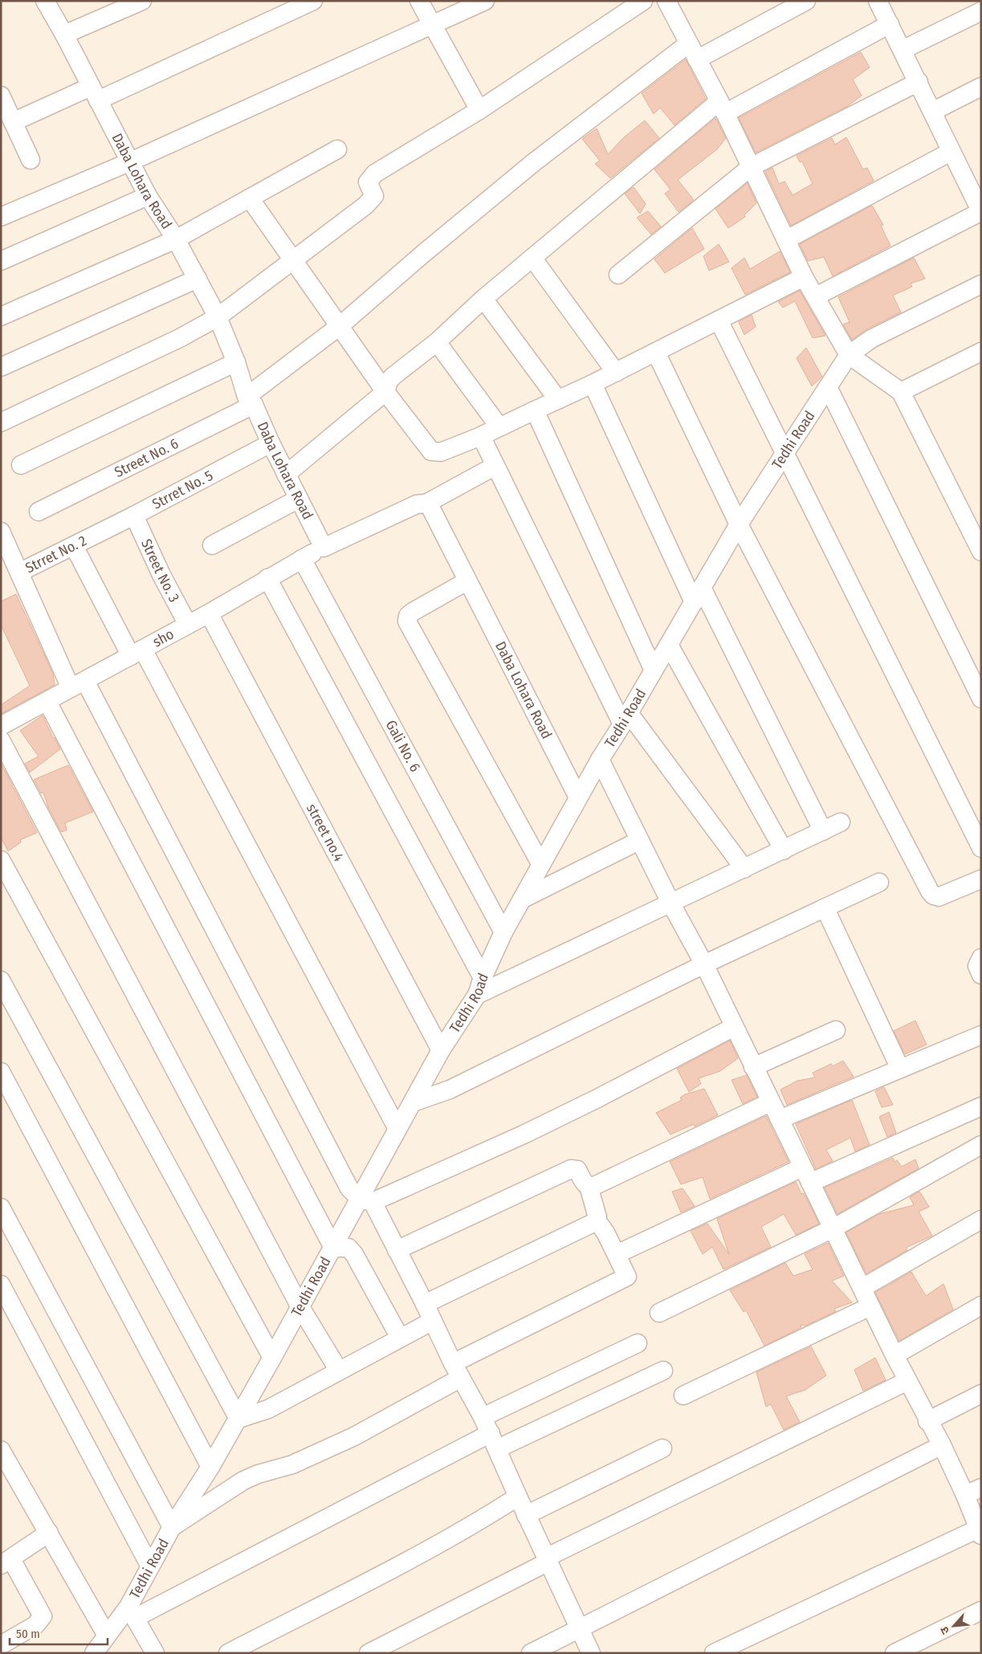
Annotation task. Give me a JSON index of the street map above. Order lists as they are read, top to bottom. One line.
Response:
{"streets":{"street":["Daba Lohara Road","Tedhi Road","Street No. 6","Strret No. 5","Strret No. 2","Street No. 3","sho","Gali No. 6","street no.4"]},"crossings":[["Daba Lohara Road","Tedhi Road"],["Daba Lohara Road","Street No. 6"],["Daba Lohara Road","Strret No. 5"],["Daba Lohara Road","sho"],["Tedhi Road","Gali No. 6"],["Tedhi Road","street no.4"],["Strret No. 5","Strret No. 2"],["Strret No. 5","Street No. 3"],["Street No. 3","sho"],["sho","Gali No. 6"],["sho","street no.4"]],"scale_bar":"50 m","north":"bottom left"}
